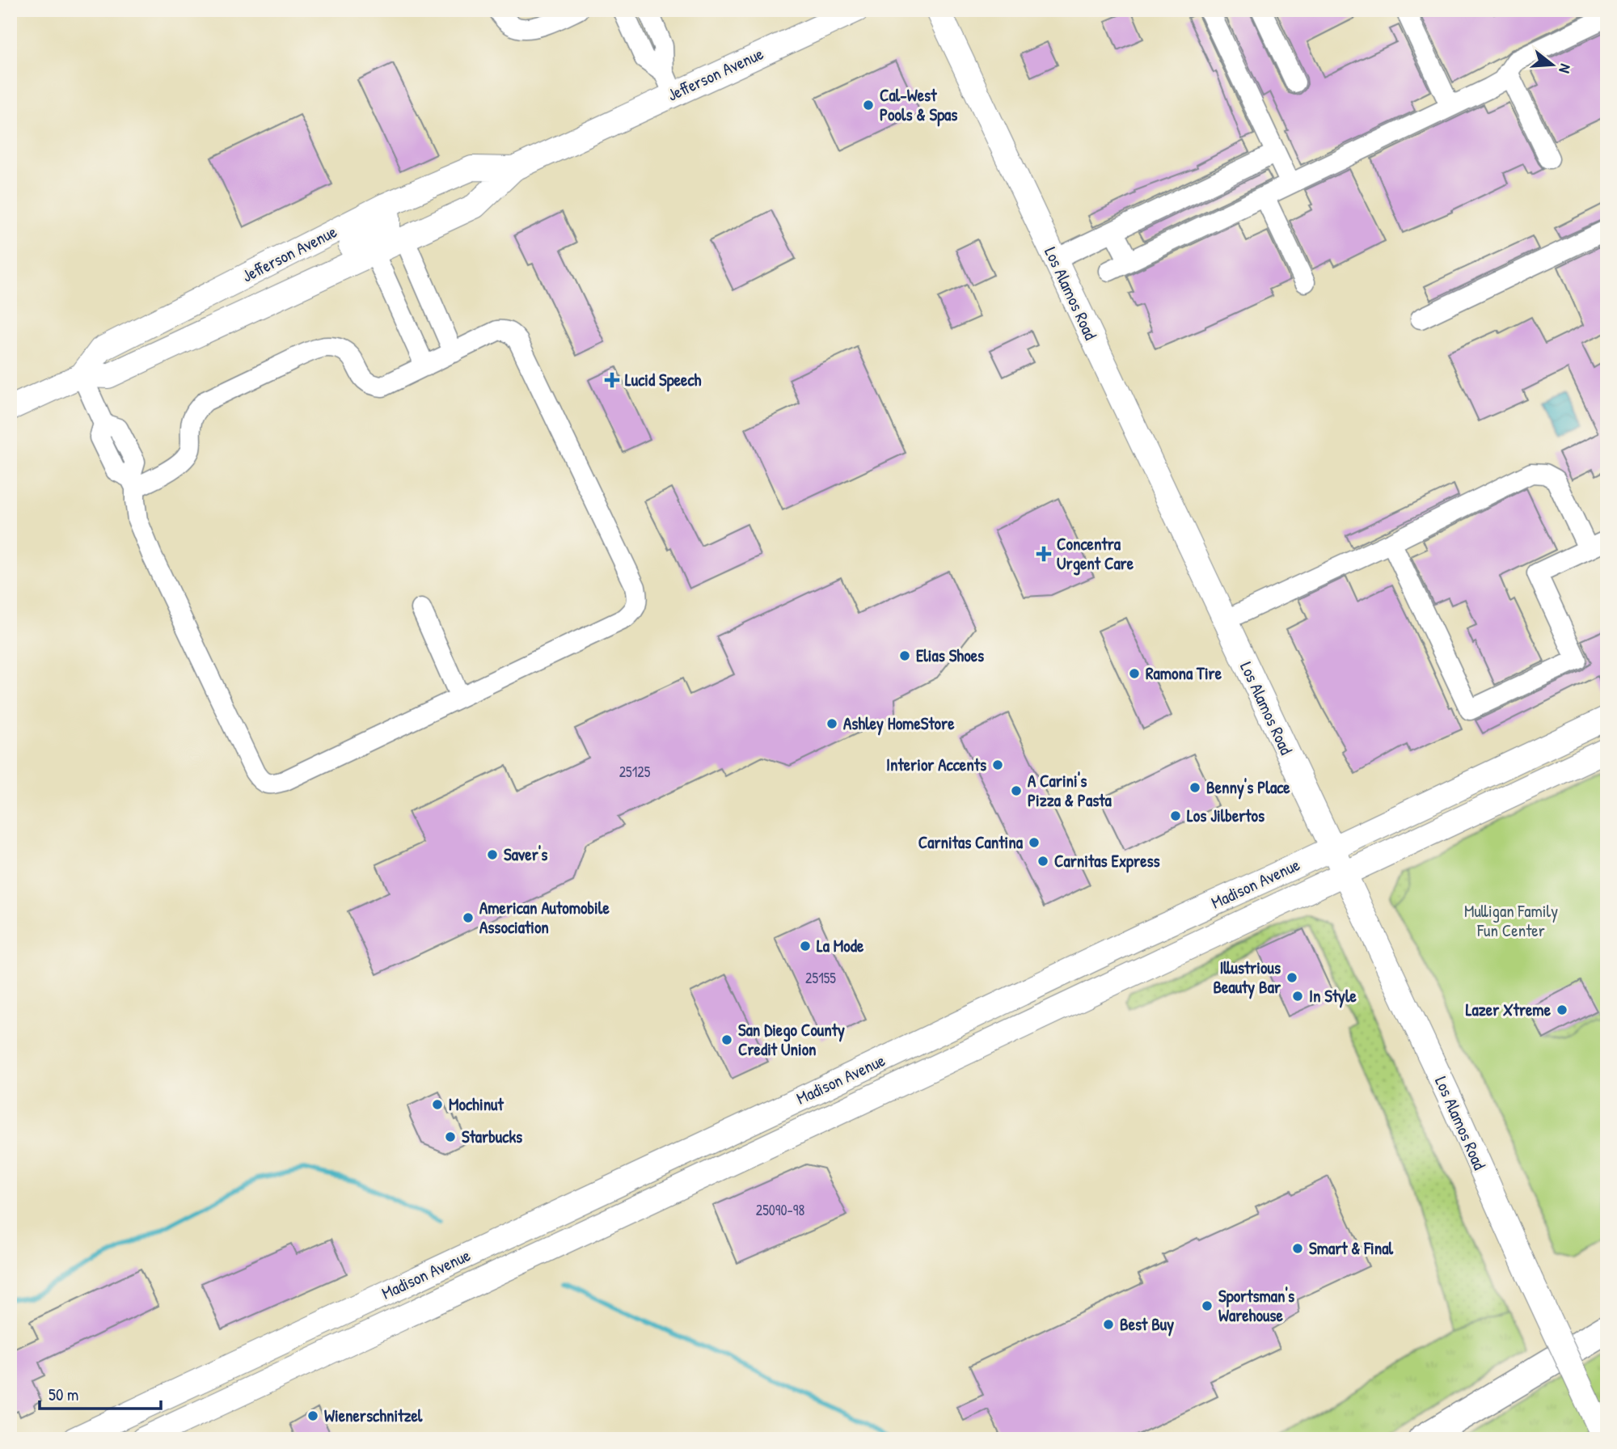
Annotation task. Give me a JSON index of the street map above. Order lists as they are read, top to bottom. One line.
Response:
{"streets":{"main road":["Jefferson Avenue","Los Alamos Road","Madison Avenue"]},"crossings":[["Los Alamos Road","Madison Avenue"]],"parks":["Mulligan Family Fun Center"],"places":{"other":["Cal-West Pools & Spas","Elias Shoes","Ramona Tire","Ashley HomeStore","Interior Accents","Benny's Place","A Carini's Pizza & Pasta","Los Jilbertos","Carnitas Cantina","Saver's","Carnitas Express","American Automobile Association","La Mode","Illustrious Beauty Bar","In Style","Lazer Xtreme","San Diego County Credit Union","Mochinut","Starbucks","Smart & Final","Sportsman's Warehouse","Best Buy","Wienerschnitzel"],"health":["Lucid Speech","Concentra Urgent Care"]},"house_numbers":["25125","25155","25090-98"],"scale_bar":"50 m","north":"right"}
